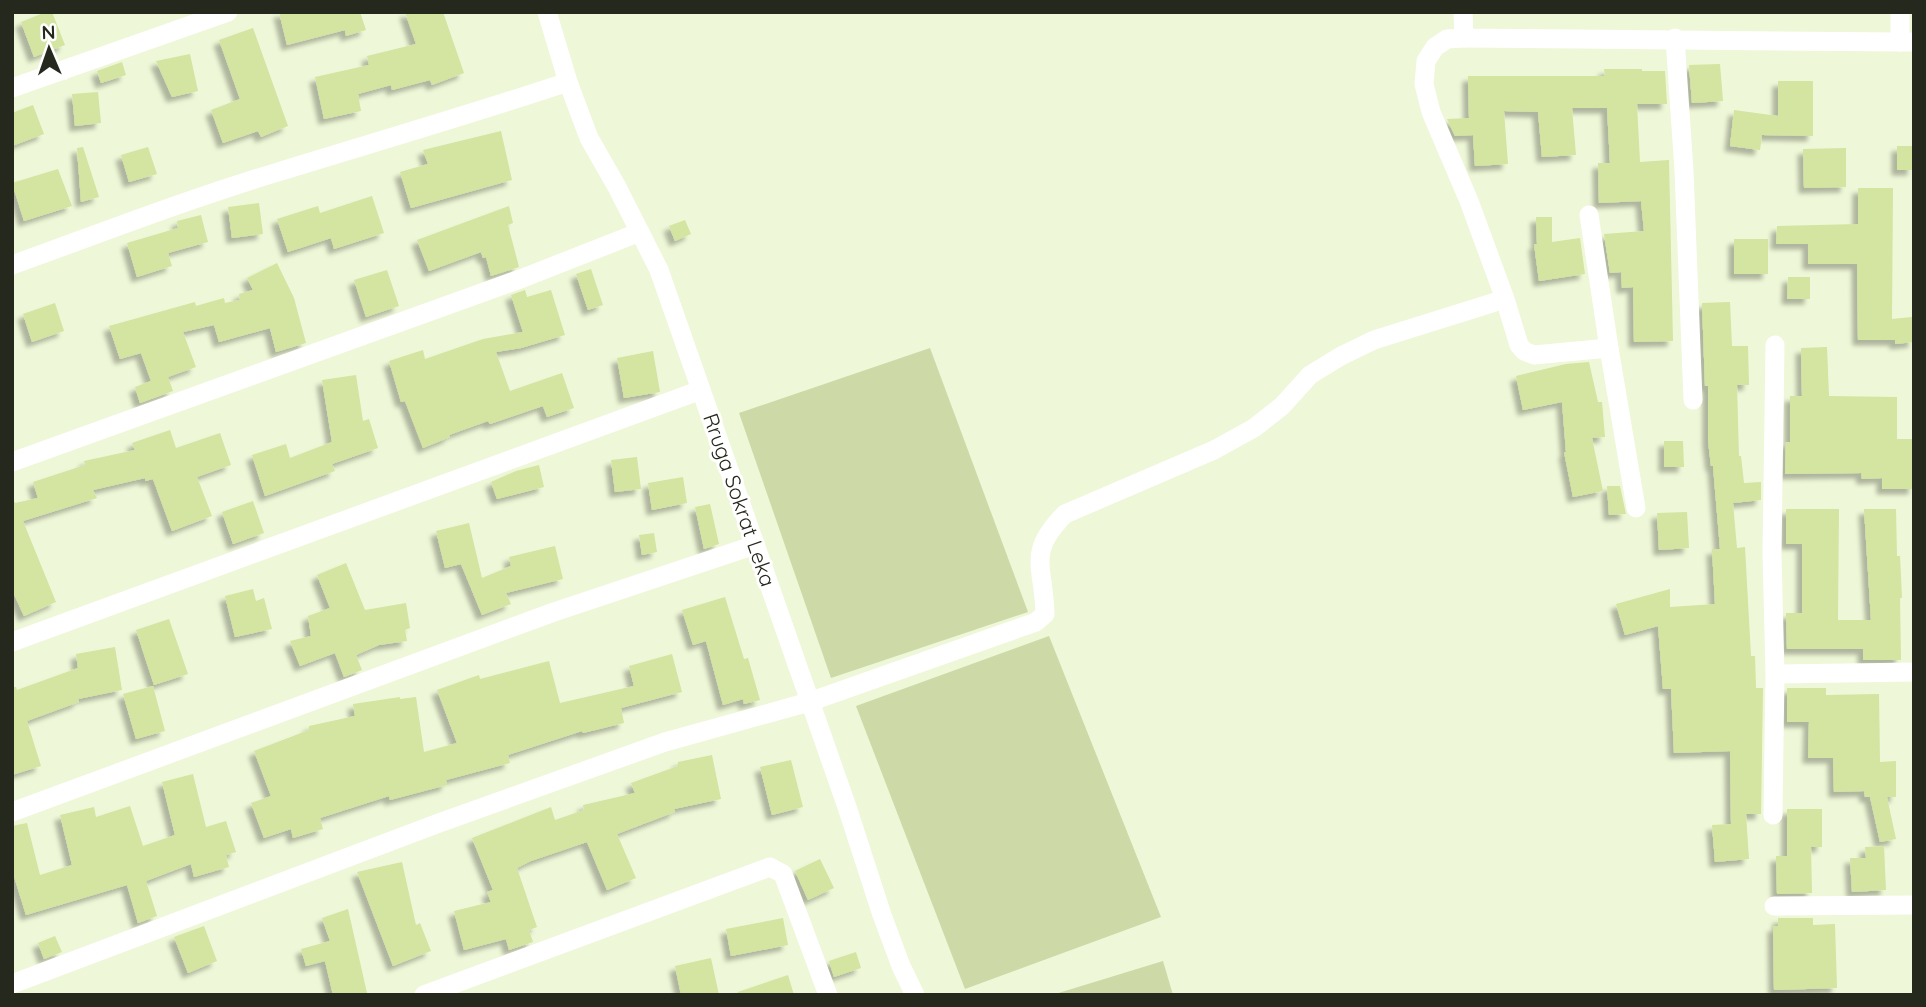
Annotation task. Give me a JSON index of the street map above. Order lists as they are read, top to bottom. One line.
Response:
{"streets":{"street":["Rruga Sokrat Leka"]},"north":"top"}
